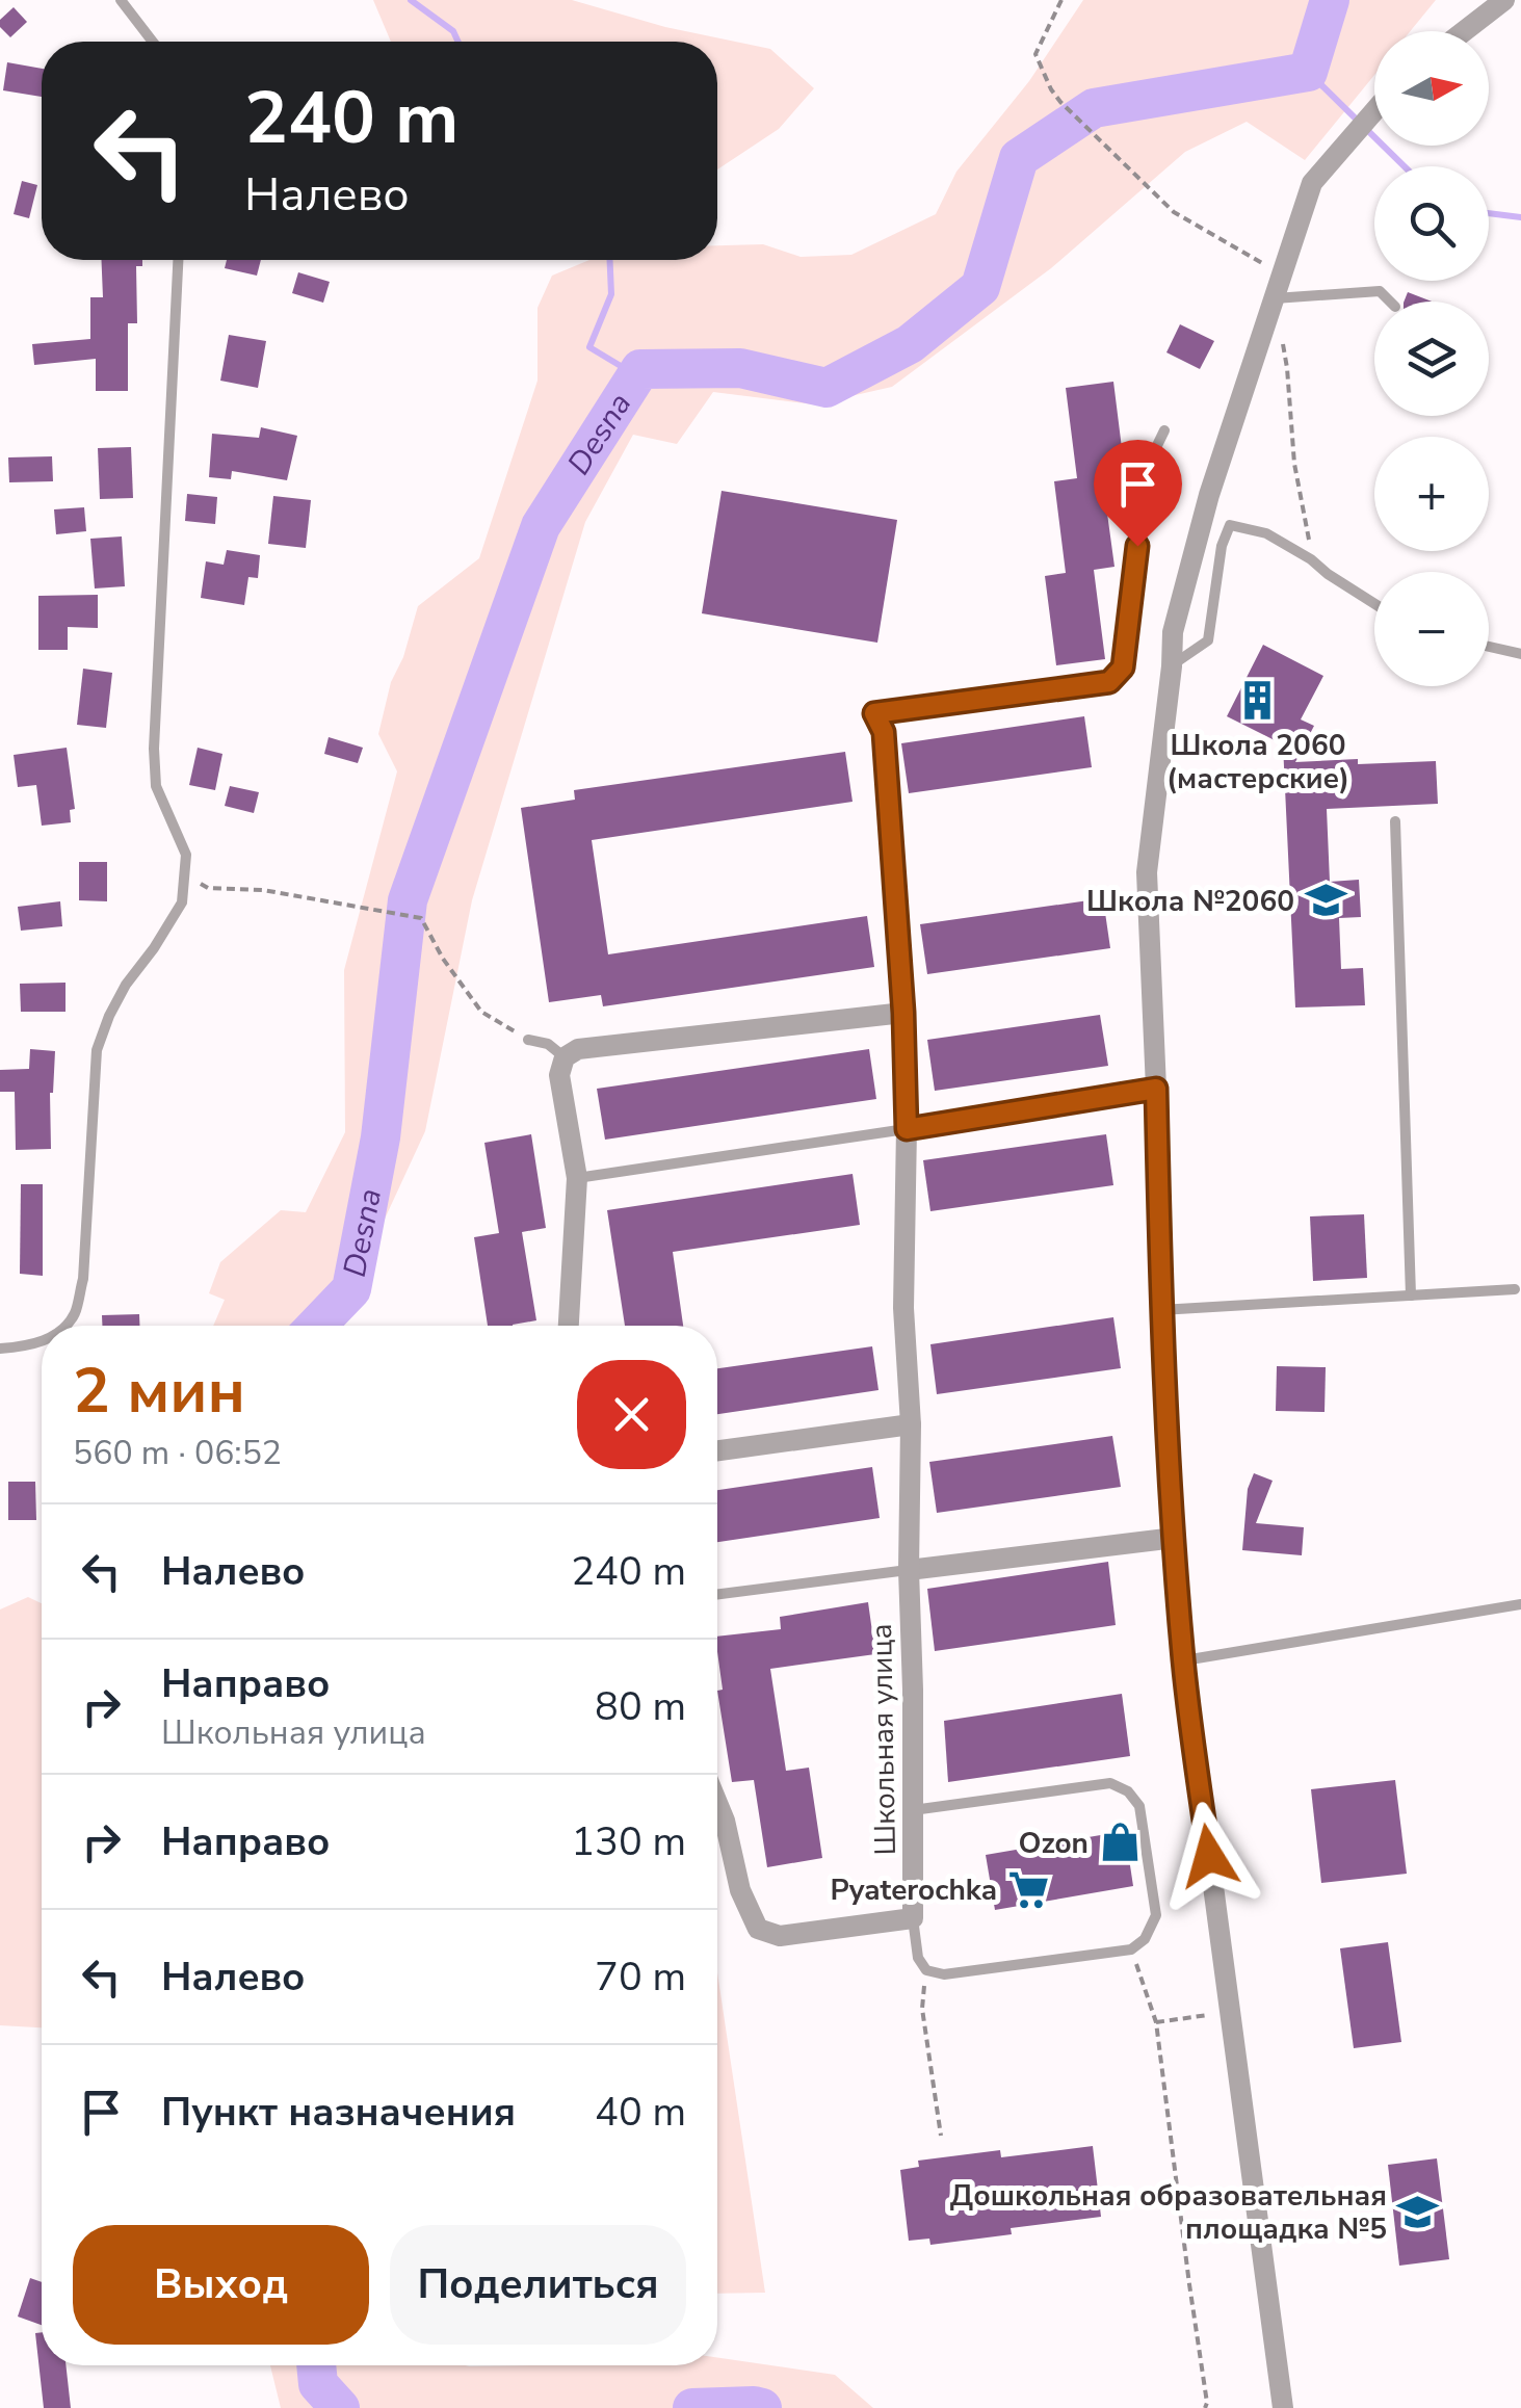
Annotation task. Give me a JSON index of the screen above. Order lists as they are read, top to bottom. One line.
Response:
{"streets":{"street":["Школьная улица"]},"water":["Desna"],"places":{"building":["Школа 2060 (мастерские)"],"school or university":["Школа №2060","Дошкольная образовательная площадка №5"],"shop":["Ozon"],"supermarket":["Pyaterochka"]},"north":"right","page":{"map_buttons":["+","−"],"turn":["240 m","Налево"],"heading":["2 мин","560 m · 06:52"],"list":[{"name":"Налево","value":"240 m"},{"name":"Направо","note":"Школьная улица","value":"80 m"},{"name":"Направо","value":"130 m"},{"name":"Налево","value":"70 m"},{"name":"Пункт назначения","value":"40 m"}],"buttons":["Выход","Поделиться"]}}
